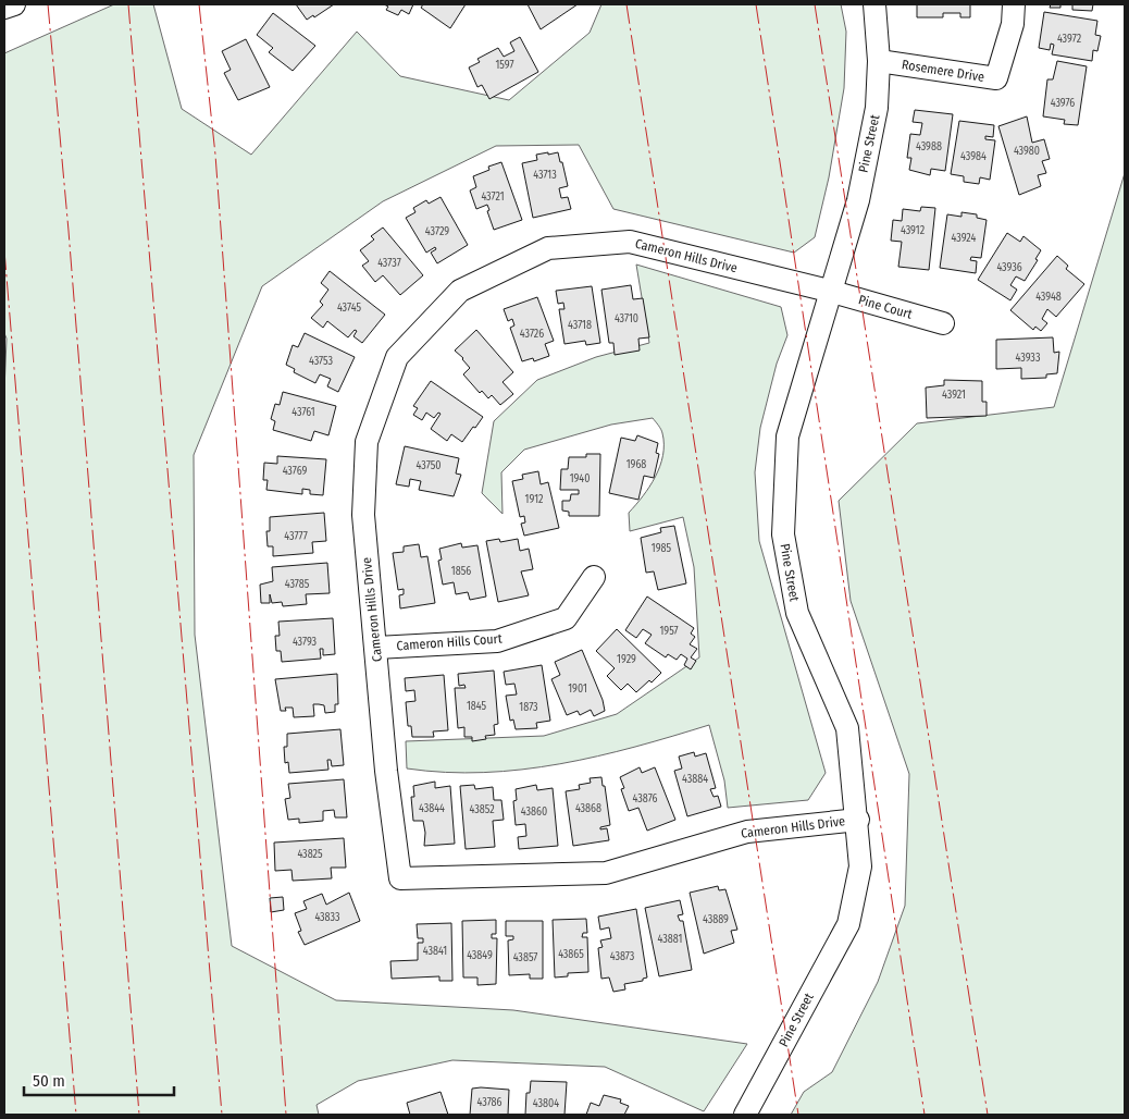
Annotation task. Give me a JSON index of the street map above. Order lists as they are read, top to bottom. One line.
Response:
{"streets":{"street":["Rosemere Drive","Pine Street","Cameron Hills Drive","Pine Court","Cameron Hills Court"]},"crossings":[["Rosemere Drive","Pine Street"],["Pine Street","Cameron Hills Drive"],["Pine Street","Pine Court"],["Cameron Hills Drive","Pine Court"],["Cameron Hills Drive","Cameron Hills Court"]],"house_numbers":["43972","1597","43976","43988","43980","43984","43713","43721","43912","43729","43924","43737","43936","43948","43745","43710","43718","43726","43933","43753","43921","43761","1968","43750","43769","1940","1912","43777","1985","1856","43785","1957","43793","1929","1901","1845","1873","43884","43876","43844","43868","43852","43860","43825","43833","43889","43881","43841","43865","43849","43873","43857","43786","43804"],"scale_bar":"50 m"}
